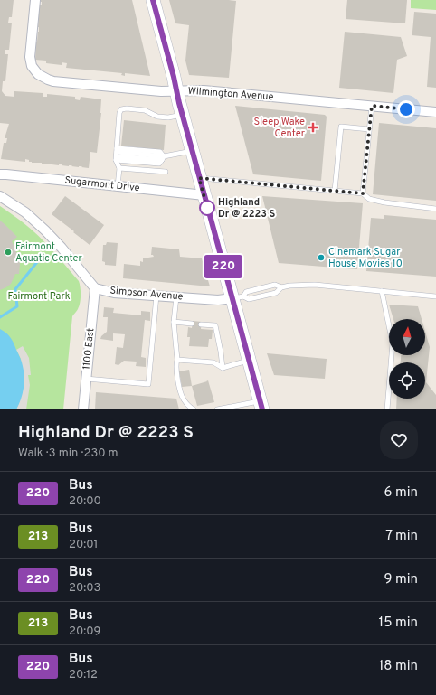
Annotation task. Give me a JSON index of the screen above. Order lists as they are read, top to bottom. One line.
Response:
{"streets":{"street":["Wilmington Avenue","Sugarmont Drive","Simpson Avenue","1100 East"]},"crossings":[["Simpson Avenue","1100 East"]],"parks":["Fairmont Park"],"places":{"health":["Sleep Wake Center"],"other":["Highland Dr @ 2223 S","Fairmont Aquatic Center","Cinemark Sugar House Movies 10"]},"lines":["bus line 220"],"north":"top","page":{"on_map":"220","heading":["Highland Dr @ 2223 S","Walk · 3 min · 230 m"],"list":[{"mark":"220","name":"Bus","note":"20:00","value":"6 min"},{"mark":"213","name":"Bus","note":"20:01","value":"7 min"},{"mark":"220","name":"Bus","note":"20:03","value":"9 min"},{"mark":"213","name":"Bus","note":"20:09","value":"15 min"},{"mark":"220","name":"Bus","note":"20:12","value":"18 min"}]}}
